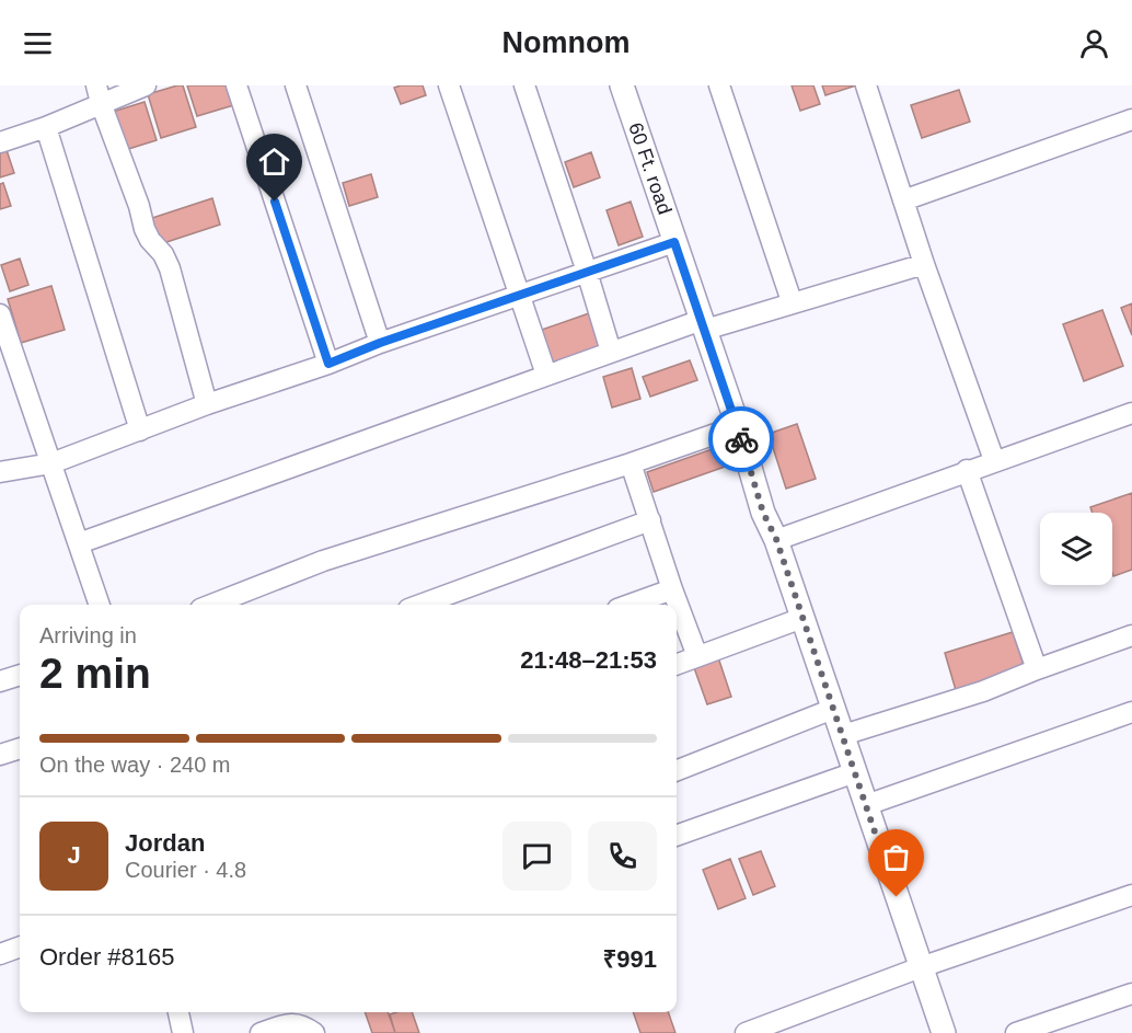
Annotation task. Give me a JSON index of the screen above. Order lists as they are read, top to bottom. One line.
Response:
{"streets":{"street":["60 Ft. road"]},"page":{"header":"Nomnom","heading":["2 min","Arriving in","21:48–21:53"],"panel":["Jordan","Courier · 4.8","Order #8165","₹991"],"bar":"On the way · 240 m","round":"J"}}
